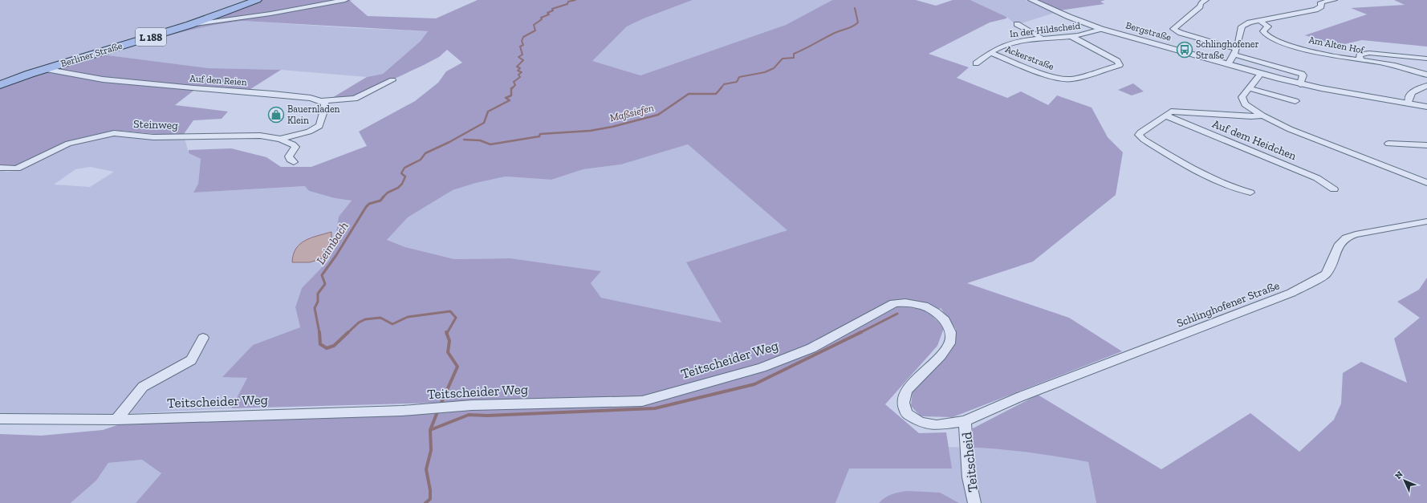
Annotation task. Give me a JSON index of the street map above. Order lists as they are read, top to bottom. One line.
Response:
{"streets":{"main road":["L 188","Berliner Straße"],"street":["In der Hildscheid","Bergstraße","Am Alten Hof","Ackerstraße","Auf den Reien","Steinweg","Auf dem Heidchen","Schlinghofener Straße","Teitscheider Weg","Teitscheid"]},"crossings":[["In der Hildscheid","Bergstraße"],["In der Hildscheid","Ackerstraße"],["Berliner Straße","Auf den Reien"],["Schlinghofener Straße","Teitscheider Weg"],["Schlinghofener Straße","Teitscheid"],["Teitscheider Weg","Teitscheid"]],"water":["Maßsiefen","Leimbach"],"places":{"bus stop":["Schlinghofener Straße"],"shop":["Bauernladen Klein"]},"north":"top left"}
